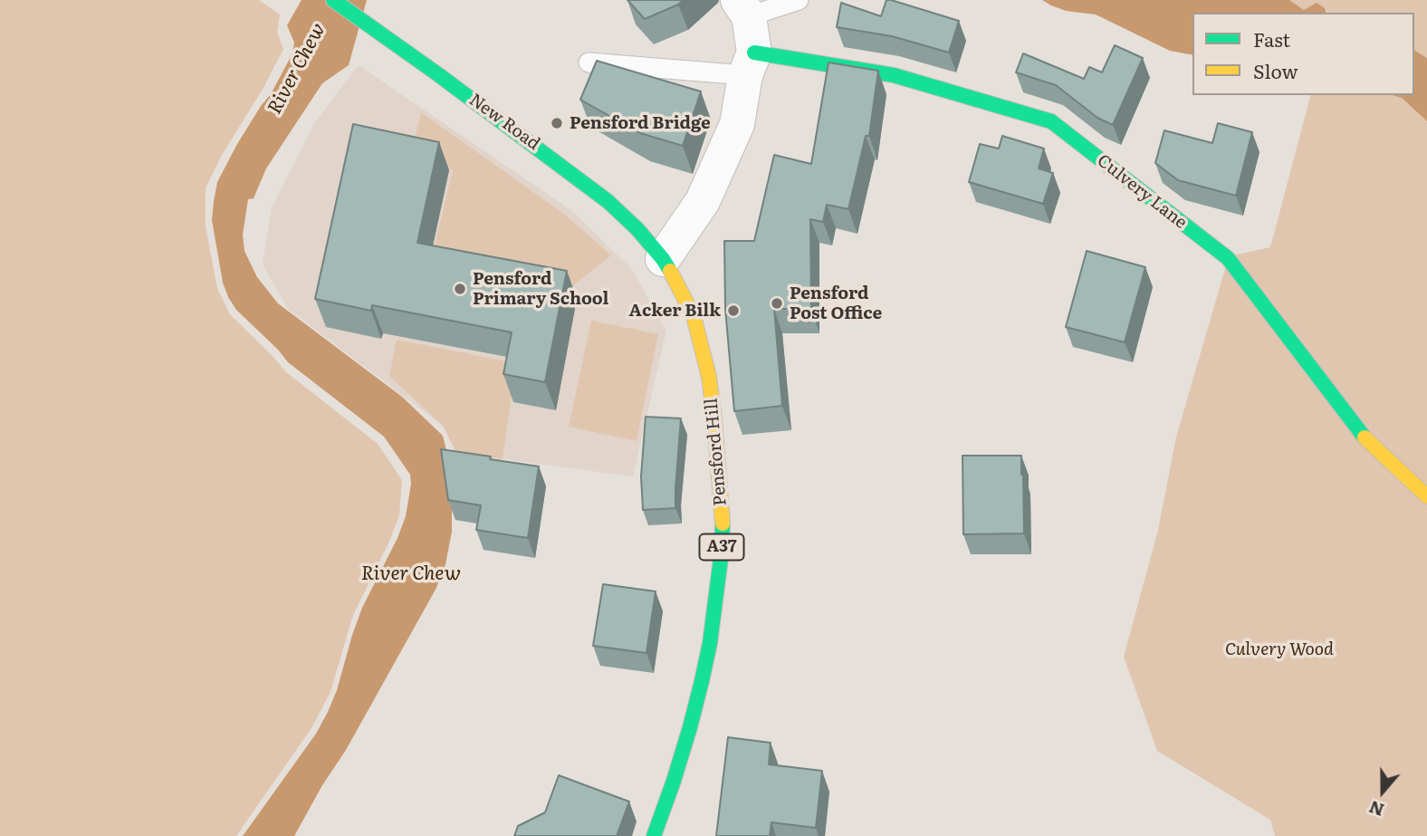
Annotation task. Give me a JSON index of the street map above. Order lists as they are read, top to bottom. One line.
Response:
{"streets":{"main road":["New Road","Culvery Lane","Pensford Hill","A37"]},"crossings":[["New Road","Pensford Hill"]],"water":["River Chew"],"parks":["Culvery Wood"],"places":["Pensford Bridge","Pensford Primary School","Pensford Post Office","Acker Bilk"],"legend":["Fast","Slow"],"north":"bottom"}
